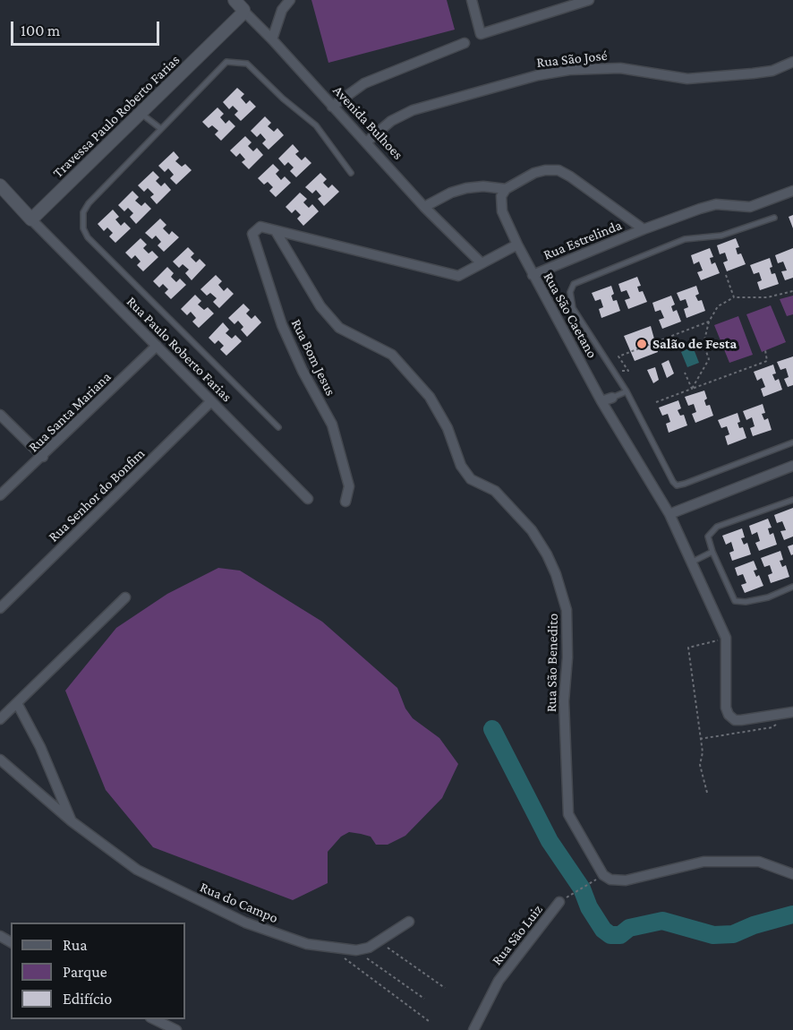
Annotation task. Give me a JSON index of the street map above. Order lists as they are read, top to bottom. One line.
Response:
{"streets":{"street":["Rua São José","Travessa Paulo Roberto Farias","Avenida Bulhoes","Rua Estrelinda","Rua São Caetano","Rua Paulo Roberto Farias","Rua Bom Jesus","Rua Santa Mariana","Rua Senhor do Bonfim","Rua São Benedito","Rua do Campo","Rua São Luiz"]},"crossings":[["Rua São José","Avenida Bulhoes"],["Travessa Paulo Roberto Farias","Avenida Bulhoes"],["Travessa Paulo Roberto Farias","Rua Paulo Roberto Farias"],["Rua Estrelinda","Rua São Caetano"],["Rua Paulo Roberto Farias","Rua Santa Mariana"],["Rua Paulo Roberto Farias","Rua Senhor do Bonfim"],["Rua Bom Jesus","Rua São Benedito"],["Rua São Benedito","Rua São Luiz"]],"places":["Salão de Festa"],"legend":["Rua","Parque","Edifício"],"scale_bar":"100 m"}
